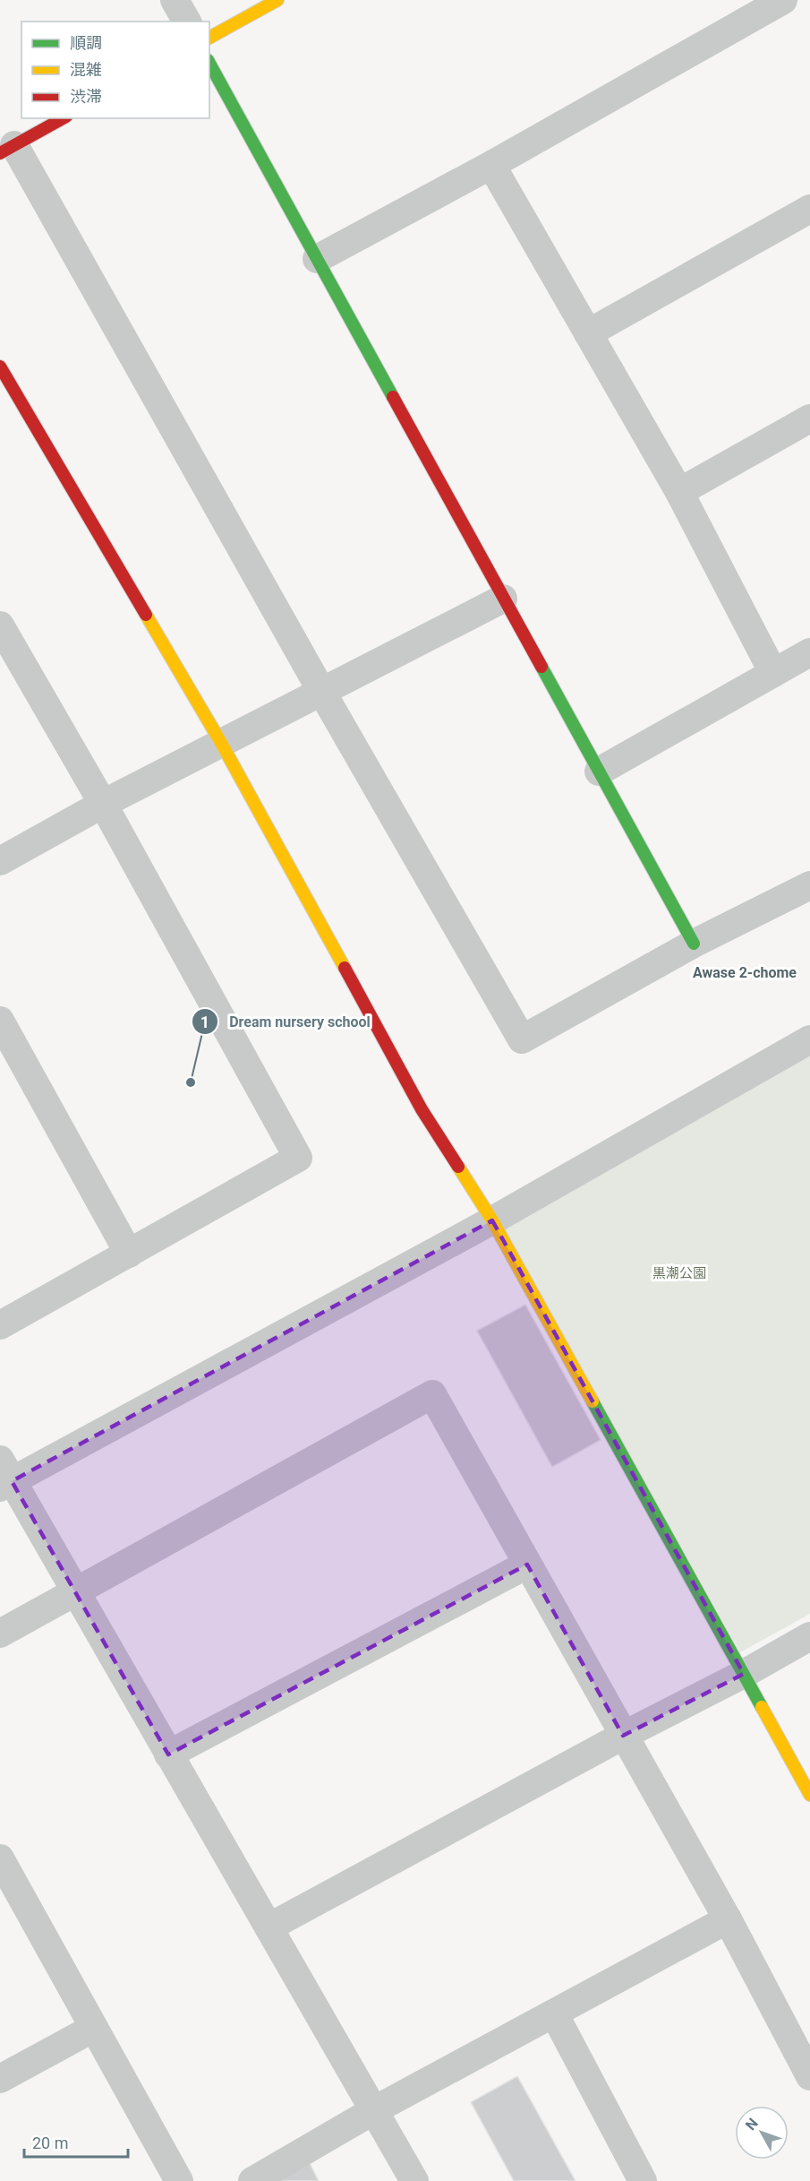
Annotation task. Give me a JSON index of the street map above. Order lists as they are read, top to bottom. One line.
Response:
{"districts":["Awase 2-chome"],"parks":["黒潮公園"],"places":["Dream nursery school"],"legend":["順調","混雑","渋滞"],"scale_bar":"20 m","north":"top left"}
